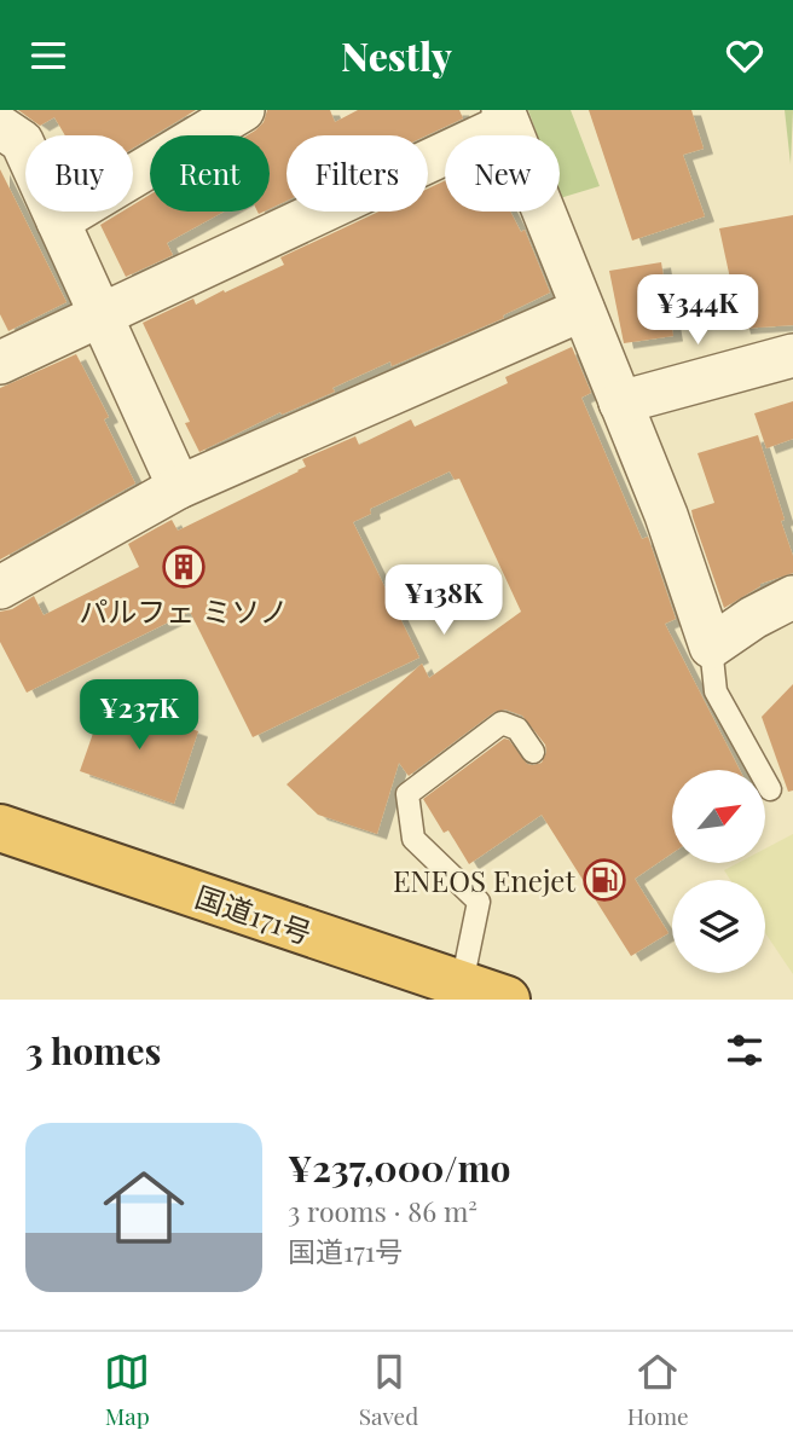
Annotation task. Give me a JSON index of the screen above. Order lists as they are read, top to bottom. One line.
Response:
{"streets":{"highway":["国道171号"]},"places":{"building":["パルフェ ミソノ"],"fuel station":["ENEOS Enejet"]},"north":"top right","page":{"header":"Nestly","chip":["Buy","Rent","Filters","New"],"price":["¥344K","¥138K","¥237K"],"heading":"3 homes","list":[{"name":"¥237,000/mo","note":"3 rooms · 86 m² · 国道171号"}],"tabs":["Map","Saved","Home"]}}
